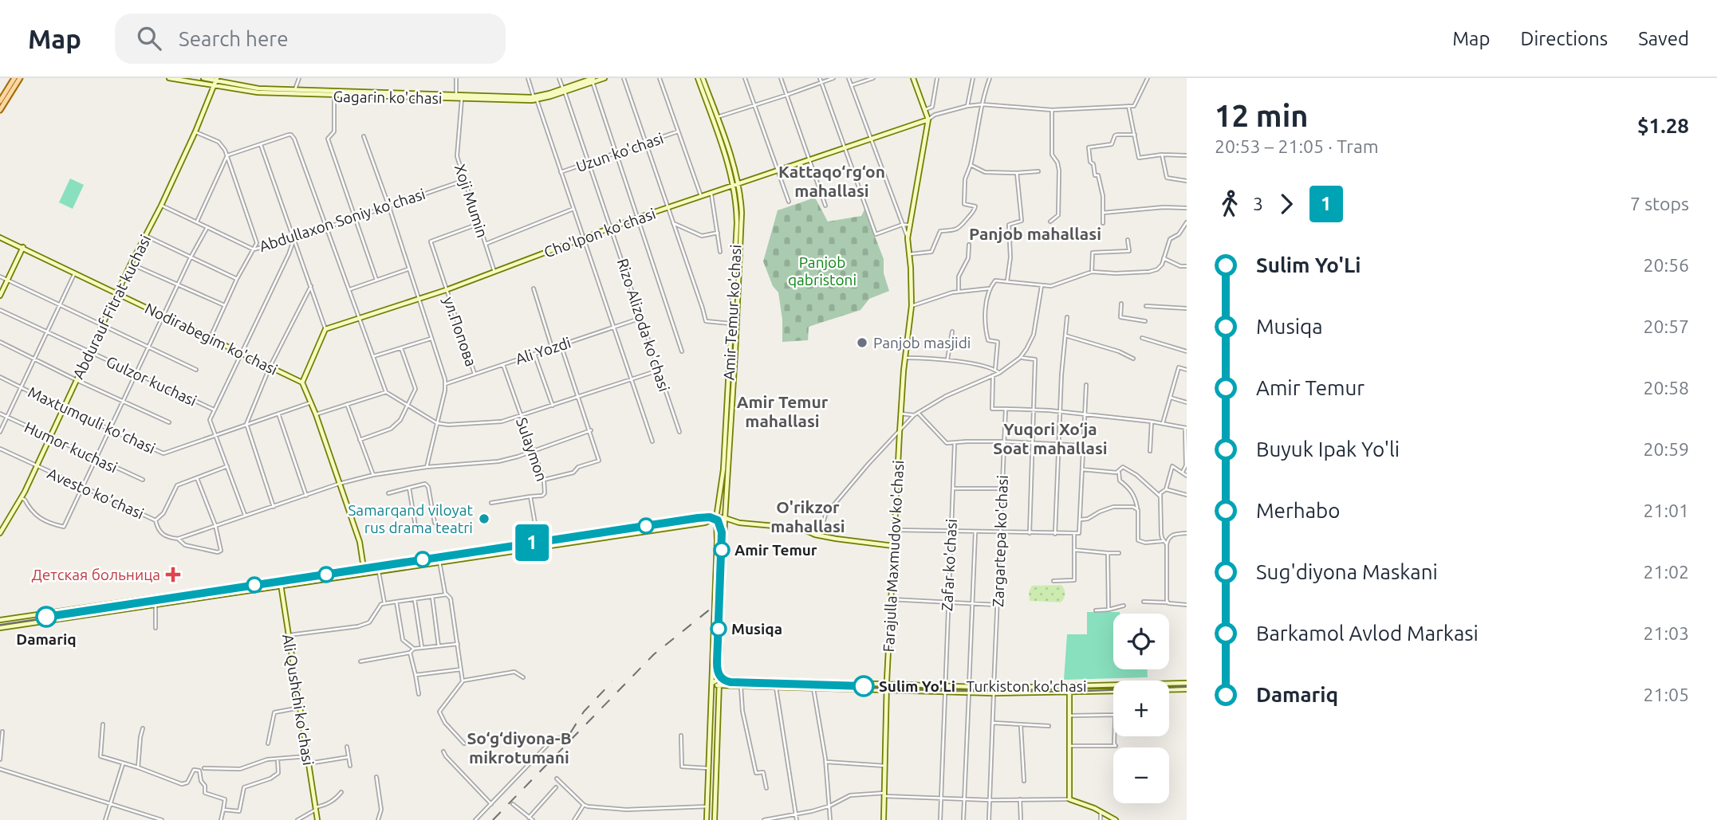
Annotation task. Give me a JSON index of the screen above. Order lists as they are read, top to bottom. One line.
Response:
{"streets":{"main road":["Gagarin ko'chasi","Cho'lpon ko'chasi","Abdurauf Fitrat kuchasi","Amir Temur ko'chasi","Nodirabegim ko'chasi","Farajulla Maxmudov ko'chasi","Turkiston ko'chasi","Ali Qushchi ko'chasi"],"street":["Uzun ko'chasi","Xoji Mumin","Abdullaxon Soniy ko'chasi","Rizo Alizoda ko'chasi","ул.Попова","Ali Yozdi","Gulzor kuchasi","Maxtumquli ko'chasi","Humor kuchasi","Sulaymon","Avesto ko'chasi","Zargartepa ko'chasi","Zafar ko'chasi"]},"crossings":[["Gagarin ko'chasi","Xoji Mumin"],["Gagarin ko'chasi","Abdurauf Fitrat kuchasi"],["Gagarin ko'chasi","Rizo Alizoda ko'chasi"],["Uzun ko'chasi","Rizo Alizoda ko'chasi"],["Xoji Mumin","Abdullaxon Soniy ko'chasi"],["Xoji Mumin","Cho'lpon ko'chasi"],["Xoji Mumin","ул.Попова"],["Abdullaxon Soniy ko'chasi","Abdurauf Fitrat kuchasi"],["Cho'lpon ko'chasi","Amir Temur ko'chasi"],["Cho'lpon ko'chasi","Rizo Alizoda ko'chasi"],["Cho'lpon ko'chasi","ул.Попова"],["Cho'lpon ko'chasi","Farajulla Maxmudov ko'chasi"],["Abdurauf Fitrat kuchasi","Nodirabegim ko'chasi"],["Abdurauf Fitrat kuchasi","Gulzor kuchasi"],["Abdurauf Fitrat kuchasi","Maxtumquli ko'chasi"],["Abdurauf Fitrat kuchasi","Humor kuchasi"],["Abdurauf Fitrat kuchasi","Avesto ko'chasi"],["Amir Temur ko'chasi","Turkiston ko'chasi"],["Rizo Alizoda ko'chasi","Ali Yozdi"],["ул.Попова","Ali Yozdi"],["Ali Yozdi","Sulaymon"],["Zargartepa ko'chasi","Turkiston ko'chasi"],["Farajulla Maxmudov ko'chasi","Turkiston ko'chasi"],["Zafar ko'chasi","Turkiston ko'chasi"]],"districts":["Kattaqo‘rg‘on mahallasi","Panjob mahallasi","Amir Temur mahallasi","Yuqori Xo‘ja Soat mahallasi","O'rikzor mahallasi","So‘g‘diyona-B mikrotumani"],"parks":["Panjob qabristoni"],"places":{"other":["Panjob masjidi","Samarqand viloyat rus drama teatri","Amir Temur","Damariq","Musiqa","Sulim Yo'Li"],"health":["Детская больница"]},"lines":["tram line 1"],"page":{"header":"Map","search":"Search here","nav":["Map","Directions","Saved"],"on_map":"1","heading":["12 min","20:53 – 21:05 · Tram","$1.28"],"legs":["3","1","7 stops"],"list":[{"name":"Sulim Yo'Li","value":"20:56"},{"name":"Musiqa","value":"20:57"},{"name":"Amir Temur","value":"20:58"},{"name":"Buyuk Ipak Yo'li","value":"20:59"},{"name":"Merhabo","value":"21:01"},{"name":"Sug'diyona Maskani","value":"21:02"},{"name":"Barkamol Avlod Markasi","value":"21:03"},{"name":"Damariq","value":"21:05"}],"map_buttons":["+","−"]}}
